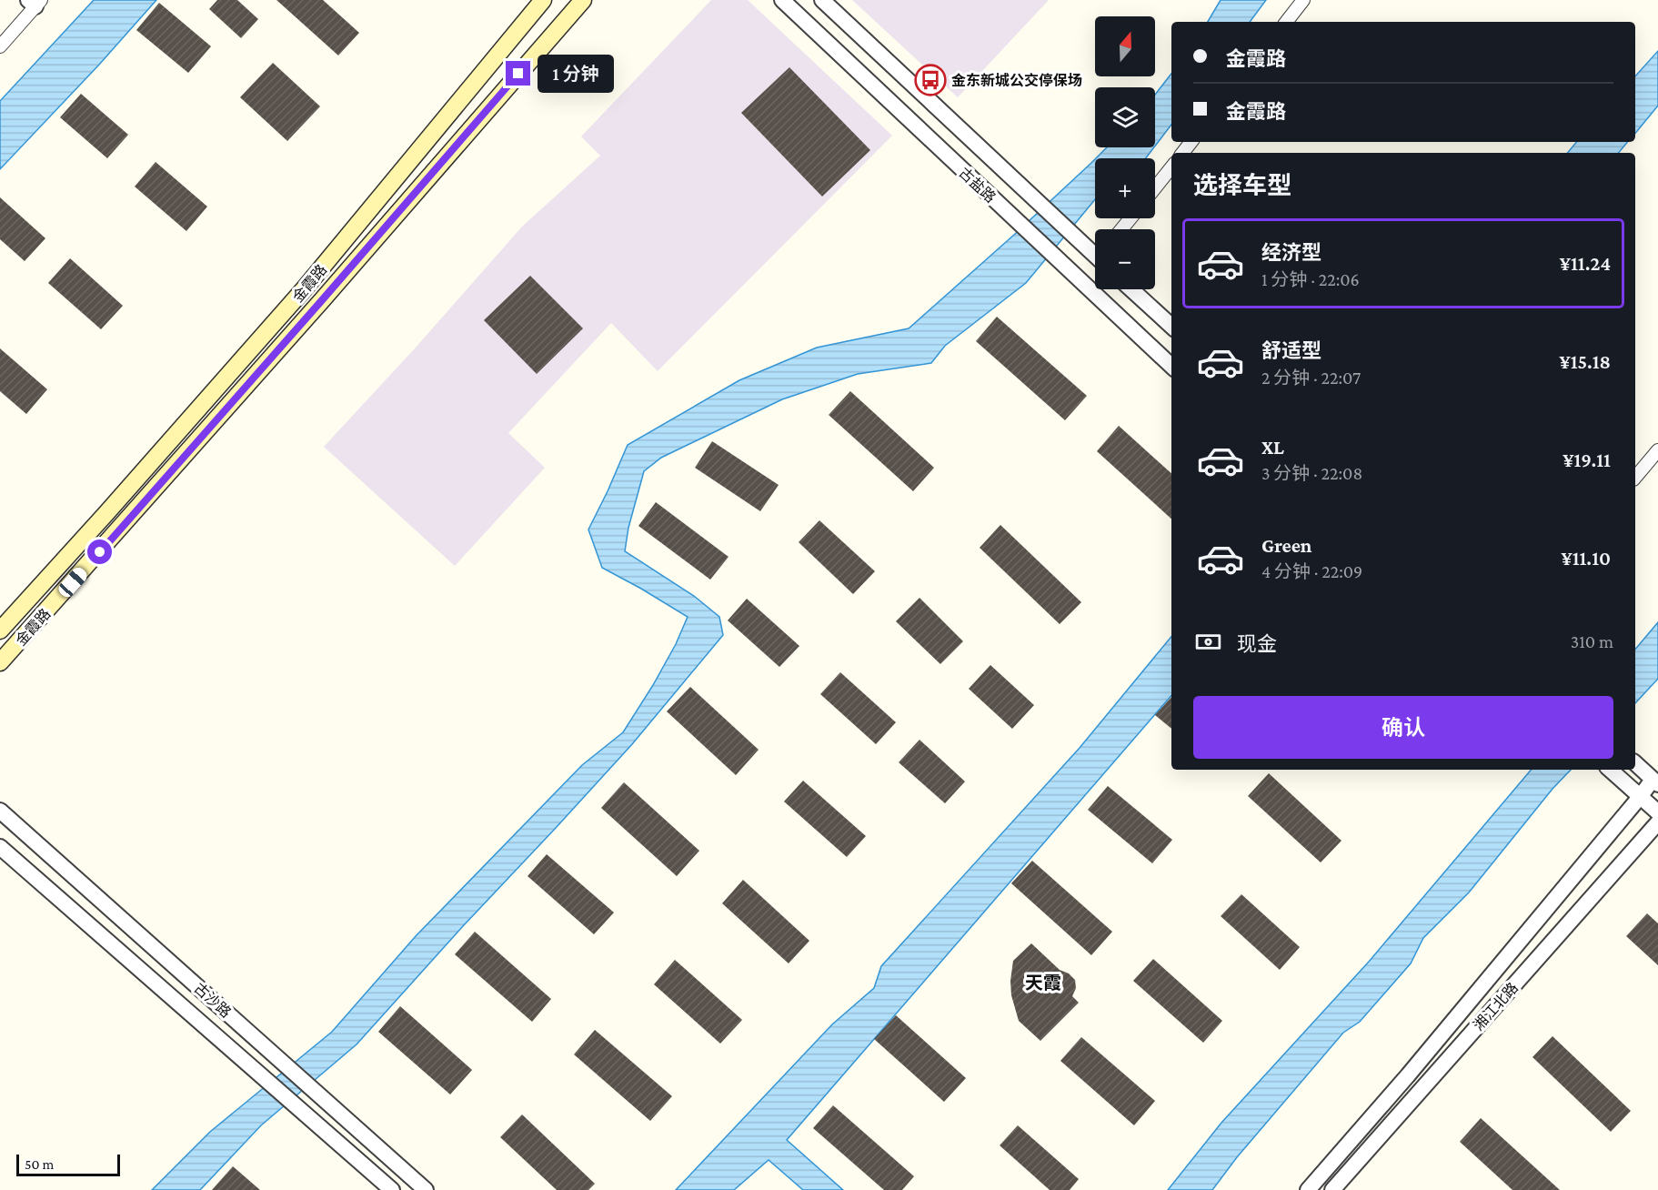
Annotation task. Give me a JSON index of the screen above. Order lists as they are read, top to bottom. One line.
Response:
{"streets":{"main road":["金霞路"],"street":["古盐路","古沙路","湘江北路"]},"districts":["天霞"],"places":{"bus stop":["金东新城公交停保场"]},"scale_bar":"50 m","north":"top","page":{"map_buttons":["+","−"],"banner":["金霞路","金霞路"],"bubble":"1 分钟","heading":"选择车型","list":[{"name":"经济型","note":"1 分钟 · 22:06","value":"¥11.24"},{"name":"舒适型","note":"2 分钟 · 22:07","value":"¥15.18"},{"name":"XL","note":"3 分钟 · 22:08","value":"¥19.11"},{"name":"Green","note":"4 分钟 · 22:09","value":"¥11.10"}],"pay":["现金","310 m"],"buttons":"确认","scale":"50 m"}}
